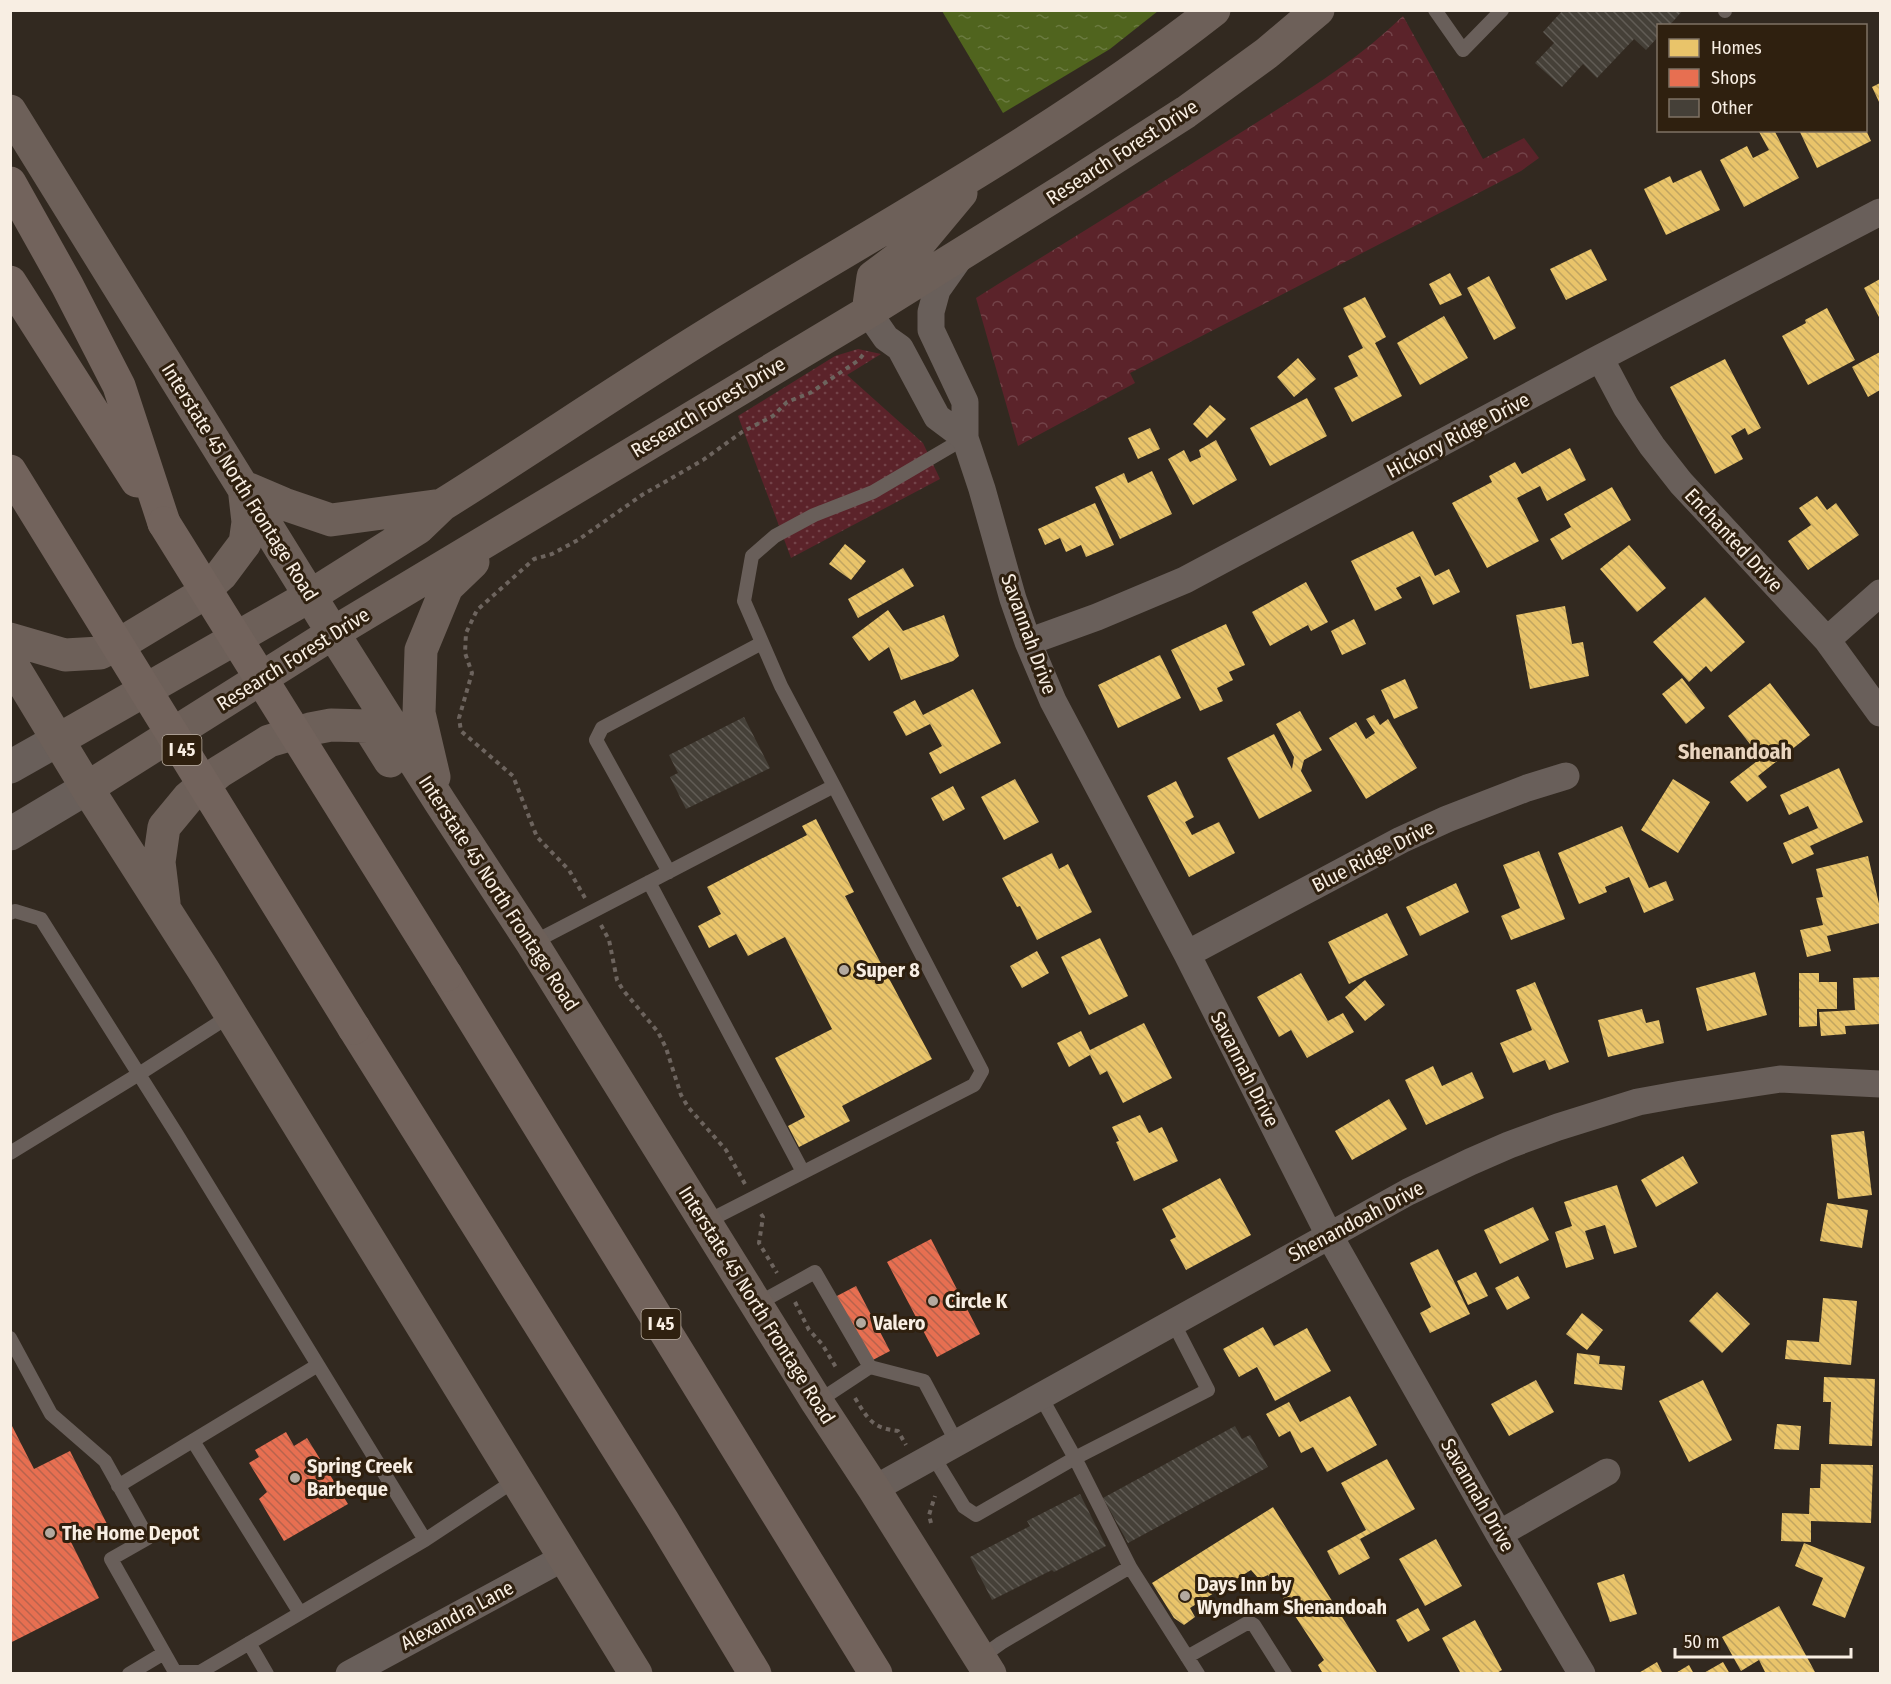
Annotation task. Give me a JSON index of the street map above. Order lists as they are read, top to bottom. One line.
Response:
{"streets":{"highway":["I 45"],"main road":["Research Forest Drive","Interstate 45 North Frontage Road"],"street":["Hickory Ridge Drive","Enchanted Drive","Savannah Drive","Blue Ridge Drive","Shenandoah Drive","Alexandra Lane"]},"crossings":[["Research Forest Drive","Interstate 45 North Frontage Road"],["Research Forest Drive","Savannah Drive"],["Hickory Ridge Drive","Enchanted Drive"],["Hickory Ridge Drive","Savannah Drive"],["Interstate 45 North Frontage Road","Shenandoah Drive"],["Savannah Drive","Blue Ridge Drive"],["Savannah Drive","Shenandoah Drive"]],"districts":["Shenandoah"],"places":["Super 8","Circle K","Valero","Spring Creek Barbeque","The Home Depot","Days Inn by Wyndham Shenandoah"],"legend":["Homes","Shops","Other"],"scale_bar":"50 m"}
